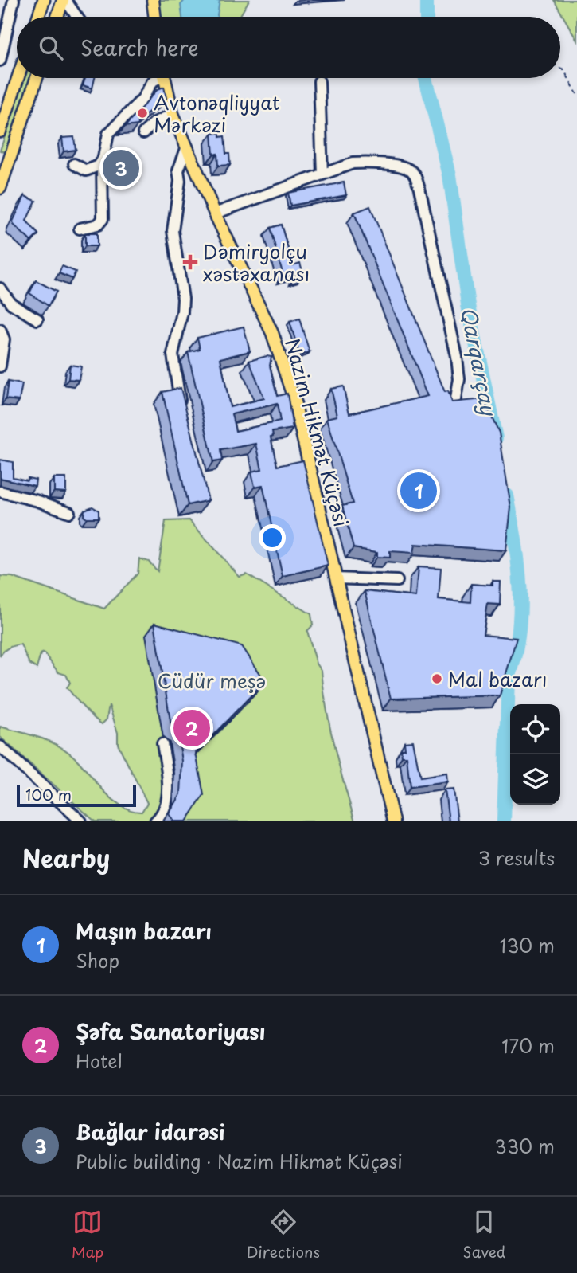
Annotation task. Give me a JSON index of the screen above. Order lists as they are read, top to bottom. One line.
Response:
{"streets":{"main road":["Nazim Hikmət Küçəsi"]},"water":["Qarqarçay"],"parks":["Cüdür meşə"],"places":{"other":["Avtonəqliyyat Mərkəzi","Mal bazarı"],"health":["Dəmiryolçu xəstəxanası"]},"scale_bar":"100 m","page":{"search":"Search here","pins":["3","1","2"],"scale":"100 m","heading":["Nearby","3 results"],"list":[{"mark":"1","name":"Maşın bazarı","note":"Shop","value":"130 m"},{"mark":"2","name":"Şəfa Sanatoriyası","note":"Hotel","value":"170 m"},{"mark":"3","name":"Bağlar idarəsi","note":"Public building · Nazim Hikmət Küçəsi","value":"330 m"}],"nav":["Map","Directions","Saved"]}}
